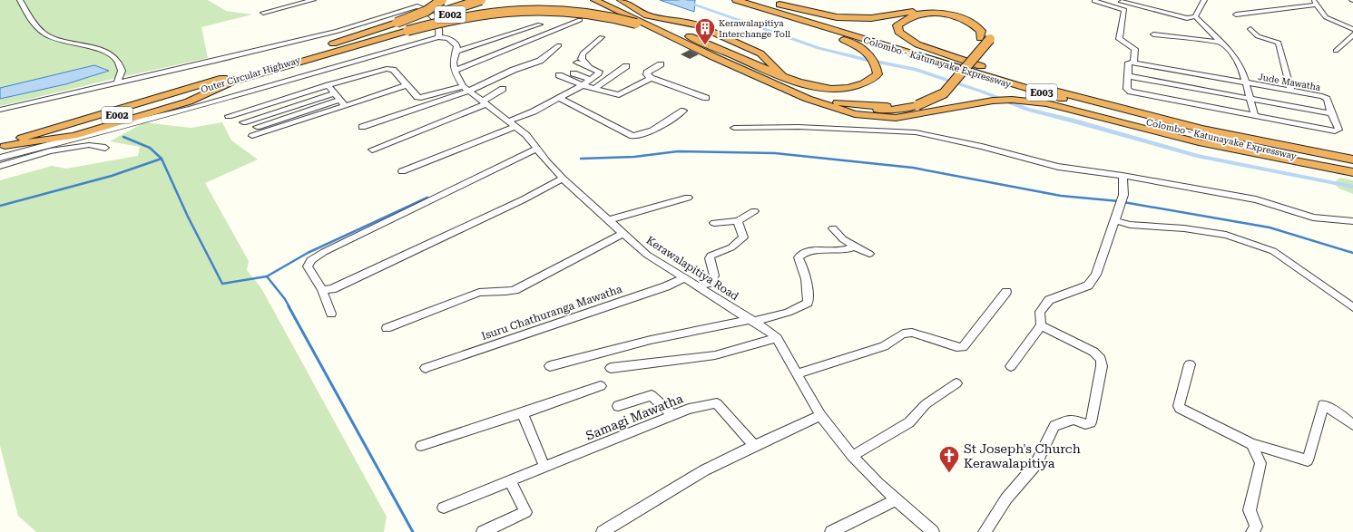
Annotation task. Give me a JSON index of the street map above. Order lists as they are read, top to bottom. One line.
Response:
{"streets":{"highway":["E002","Colombo - Katunayake Expressway","Outer Circular Highway","E003"],"street":["Jude Mawatha","Kerawalapitiya Road","Isuru Chathuranga Mawatha","Samagi Mawatha"]},"crossings":[["Kerawalapitiya Road","Isuru Chathuranga Mawatha"]],"places":{"building":["Kerawalapitiya Interchange Toll"],"church":["St Joseph's Church Kerawalapitiya"]}}
